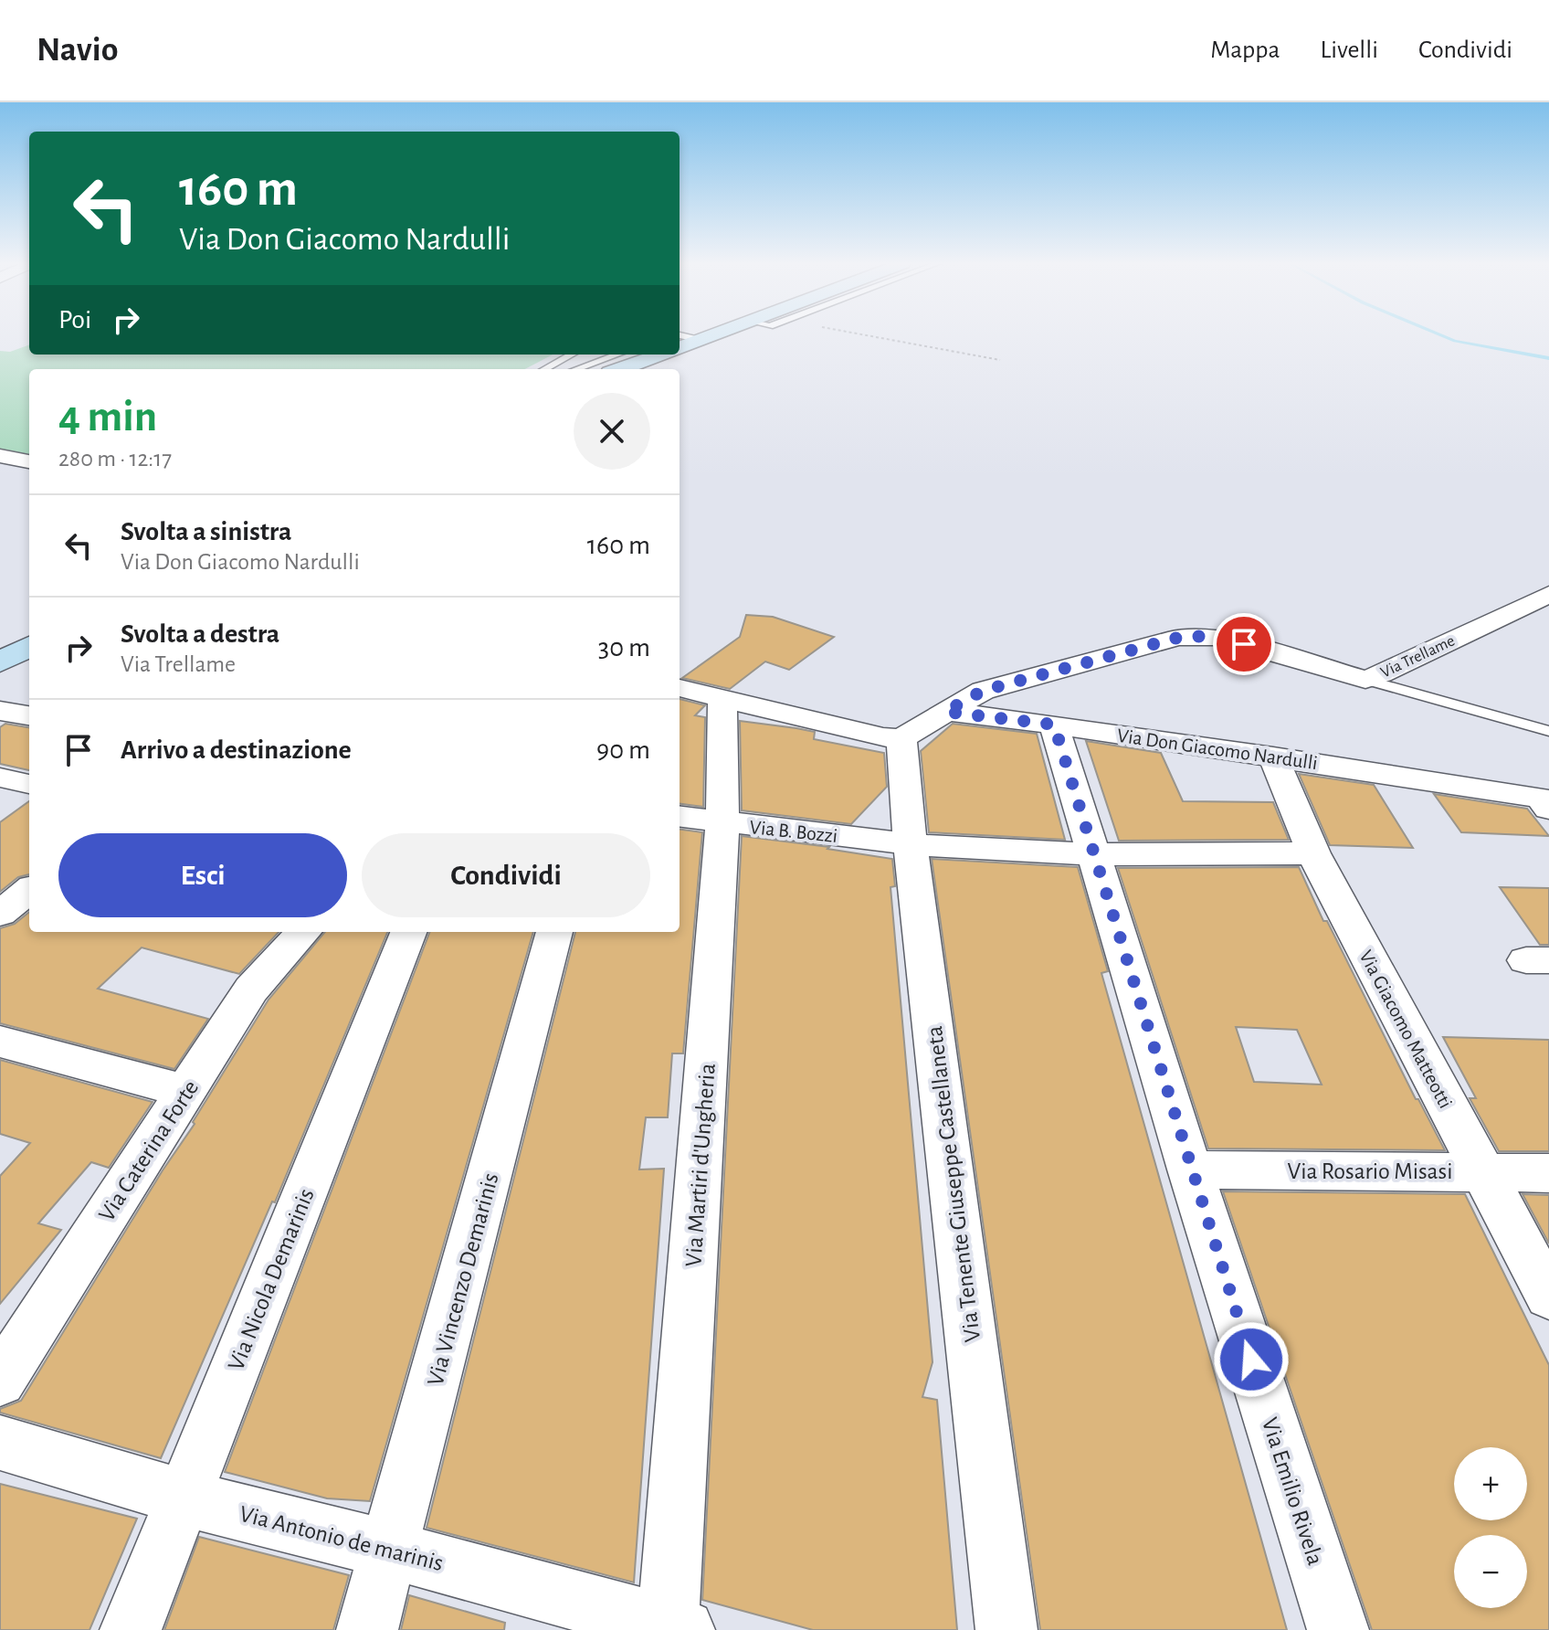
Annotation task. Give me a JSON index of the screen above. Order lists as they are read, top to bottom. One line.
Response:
{"streets":{"street":["Via Trellame","Via Don Giacomo Nardulli","Via B. Bozzi","Via Giacomo Matteotti","Via Caterina Forte","Via Martiri d'Ungheria","Via Rosario Misasi","Via Tenente Giuseppe Castellaneta","Via Nicola Demarinis","Via Vincenzo Demarinis","Via Emilio Rivela","Via Antonio de marinis"]},"crossings":[["Via Trellame","Via Don Giacomo Nardulli"],["Via Don Giacomo Nardulli","Via Giacomo Matteotti"],["Via Don Giacomo Nardulli","Via Emilio Rivela"],["Via B. Bozzi","Via Giacomo Matteotti"],["Via B. Bozzi","Via Martiri d'Ungheria"],["Via B. Bozzi","Via Tenente Giuseppe Castellaneta"],["Via B. Bozzi","Via Emilio Rivela"],["Via Giacomo Matteotti","Via Rosario Misasi"],["Via Martiri d'Ungheria","Via Antonio de marinis"],["Via Rosario Misasi","Via Emilio Rivela"],["Via Nicola Demarinis","Via Antonio de marinis"],["Via Vincenzo Demarinis","Via Antonio de marinis"]],"page":{"header":"Navio","nav":["Mappa","Livelli","Condividi"],"turn":["160 m","Via Don Giacomo Nardulli"],"then":"Poi","heading":["4 min","280 m · 12:17"],"list":[{"name":"Svolta a sinistra","note":"Via Don Giacomo Nardulli","value":"160 m"},{"name":"Svolta a destra","note":"Via Trellame","value":"30 m"},{"name":"Arrivo a destinazione","value":"90 m"}],"buttons":["Esci","Condividi"],"map_buttons":["+","−"]}}
